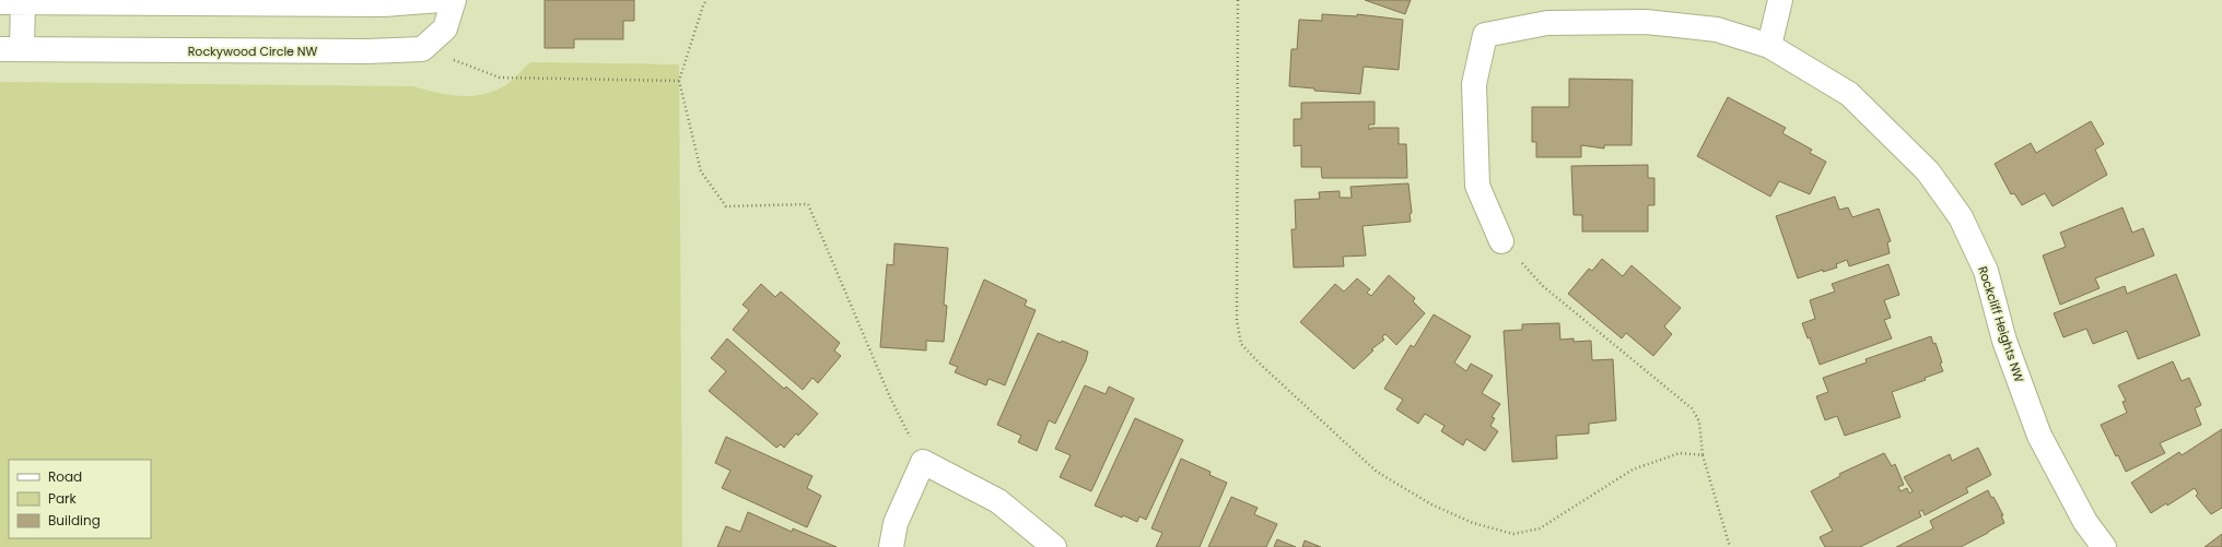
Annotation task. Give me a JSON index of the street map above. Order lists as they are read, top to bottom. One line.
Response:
{"streets":{"street":["Rockywood Circle NW","Rockcliff Heights NW"]},"legend":["Road","Park","Building"]}
